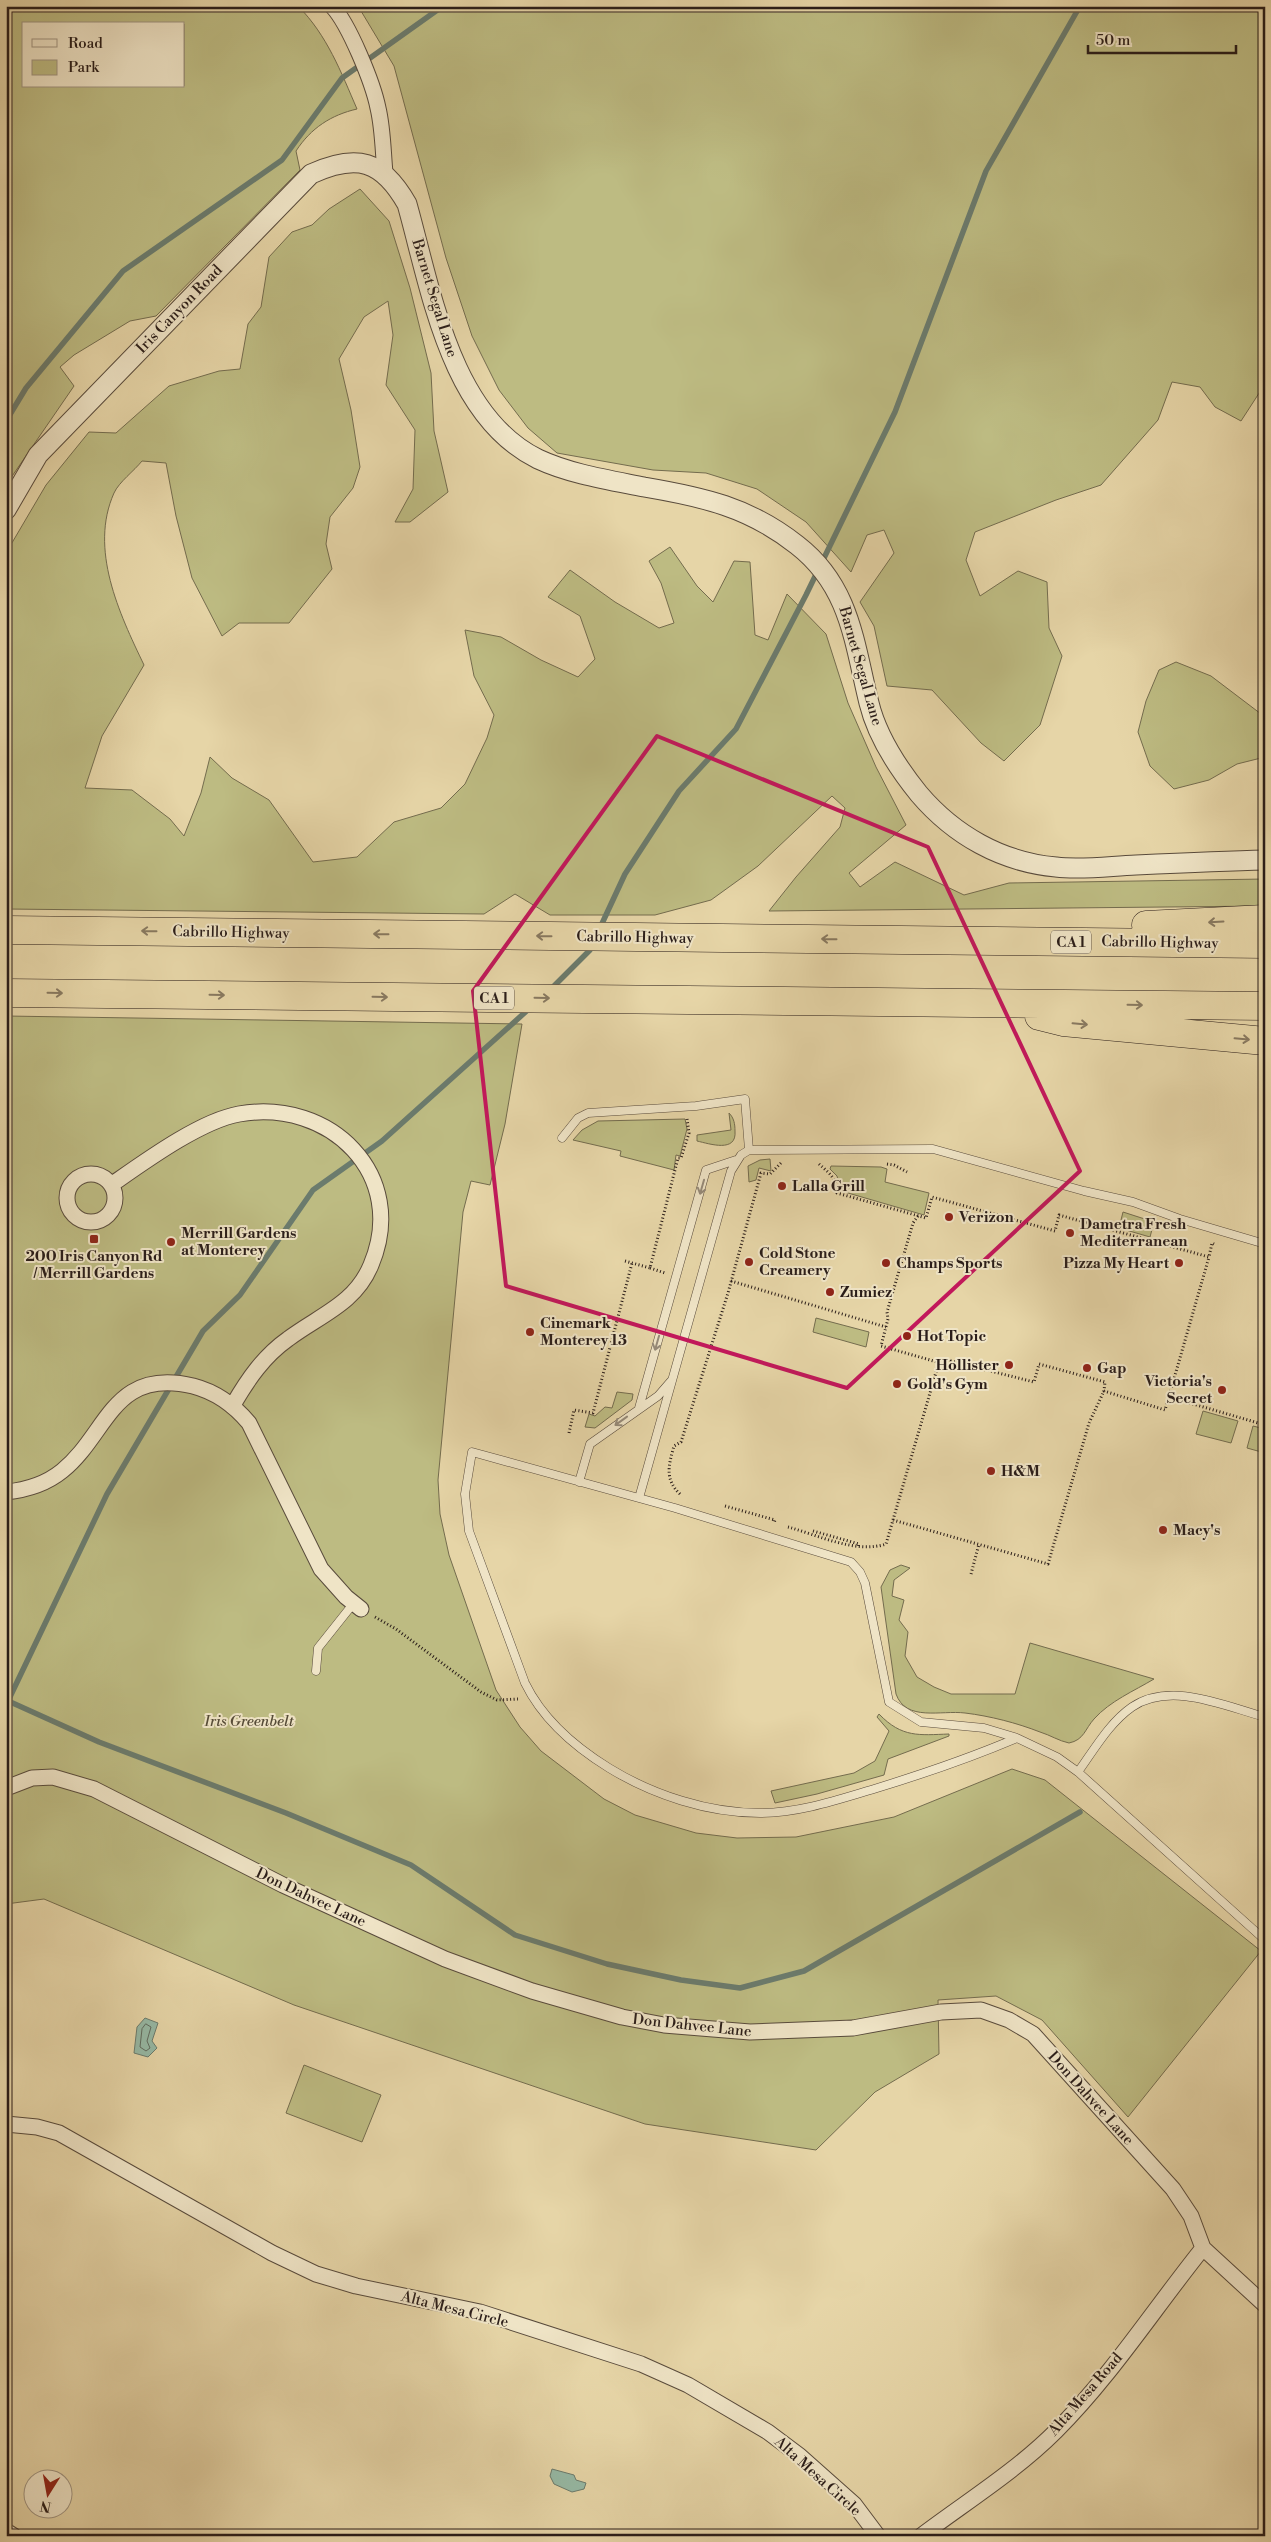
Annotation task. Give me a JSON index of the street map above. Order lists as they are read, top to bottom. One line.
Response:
{"streets":{"highway":["Cabrillo Highway","CA 1"],"street":["Barnet Segal Lane","Iris Canyon Road","Don Dahvee Lane","Alta Mesa Circle","Alta Mesa Road"]},"crossings":[["Barnet Segal Lane","Iris Canyon Road"],["Don Dahvee Lane","Alta Mesa Road"]],"parks":["Iris Greenbelt"],"places":{"other":["Lalla Grill","Verizon","Dametra Fresh Mediterranean","Merrill Gardens at Monterey","Cold Stone Creamery","Champs Sports","Pizza My Heart","Zumiez","Cinemark Monterey 13","Hot Topic","Hollister","Gap","Gold's Gym","Victoria's Secret","H&M","Macy's"],"transit":["200 Iris Canyon Rd / Merrill Gardens"]},"legend":["Road","Park"],"scale_bar":"50 m","north":"bottom"}
